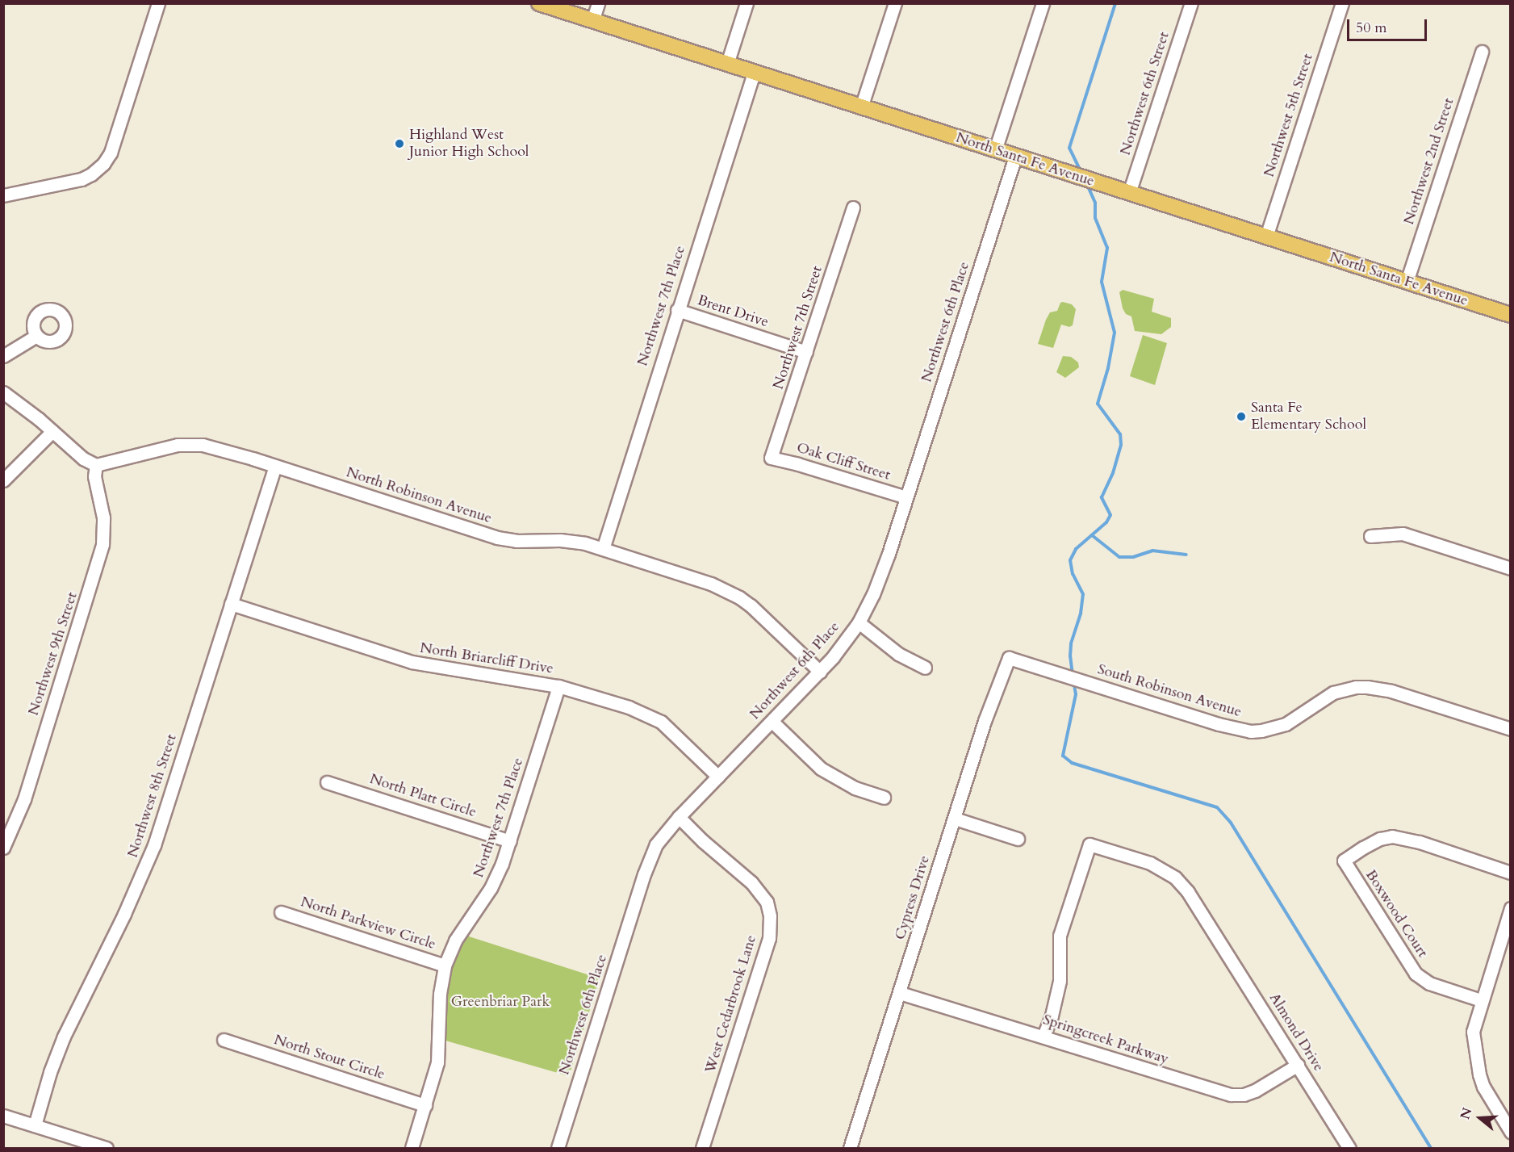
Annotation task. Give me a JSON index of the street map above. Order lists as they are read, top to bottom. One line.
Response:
{"streets":{"main road":["North Santa Fe Avenue"],"street":["Northwest 6th Street","Northwest 5th Street","Northwest 2nd Street","Northwest 7th Place","Brent Drive","Northwest 6th Place","Northwest 7th Street","Oak Cliff Street","North Robinson Avenue","Northwest 9th Street","North Briarcliff Drive","South Robinson Avenue","Northwest 8th Street","North Platt Circle","Cypress Drive","Boxwood Court","North Parkview Circle","West Cedarbrook Lane","Almond Drive","Springcreek Parkway","North Stout Circle"]},"crossings":[["Northwest 6th Street","North Santa Fe Avenue"],["Northwest 5th Street","North Santa Fe Avenue"],["North Santa Fe Avenue","Northwest 2nd Street"],["North Santa Fe Avenue","Northwest 7th Place"],["North Santa Fe Avenue","Northwest 6th Place"],["Northwest 7th Place","Brent Drive"],["Northwest 7th Place","North Robinson Avenue"],["Northwest 7th Place","North Briarcliff Drive"],["Northwest 7th Place","North Platt Circle"],["Northwest 7th Place","North Parkview Circle"],["Northwest 7th Place","North Stout Circle"],["Brent Drive","Northwest 7th Street"],["Northwest 6th Place","Oak Cliff Street"],["Northwest 6th Place","North Robinson Avenue"],["Northwest 6th Place","North Briarcliff Drive"],["Northwest 6th Place","West Cedarbrook Lane"],["Northwest 7th Street","Oak Cliff Street"],["North Robinson Avenue","Northwest 9th Street"],["North Robinson Avenue","Northwest 8th Street"],["North Briarcliff Drive","Northwest 8th Street"],["South Robinson Avenue","Cypress Drive"],["Cypress Drive","Springcreek Parkway"],["Almond Drive","Springcreek Parkway"]],"parks":["Greenbriar Park"],"places":["Highland West Junior High School","Santa Fe Elementary School"],"scale_bar":"50 m","north":"left"}
